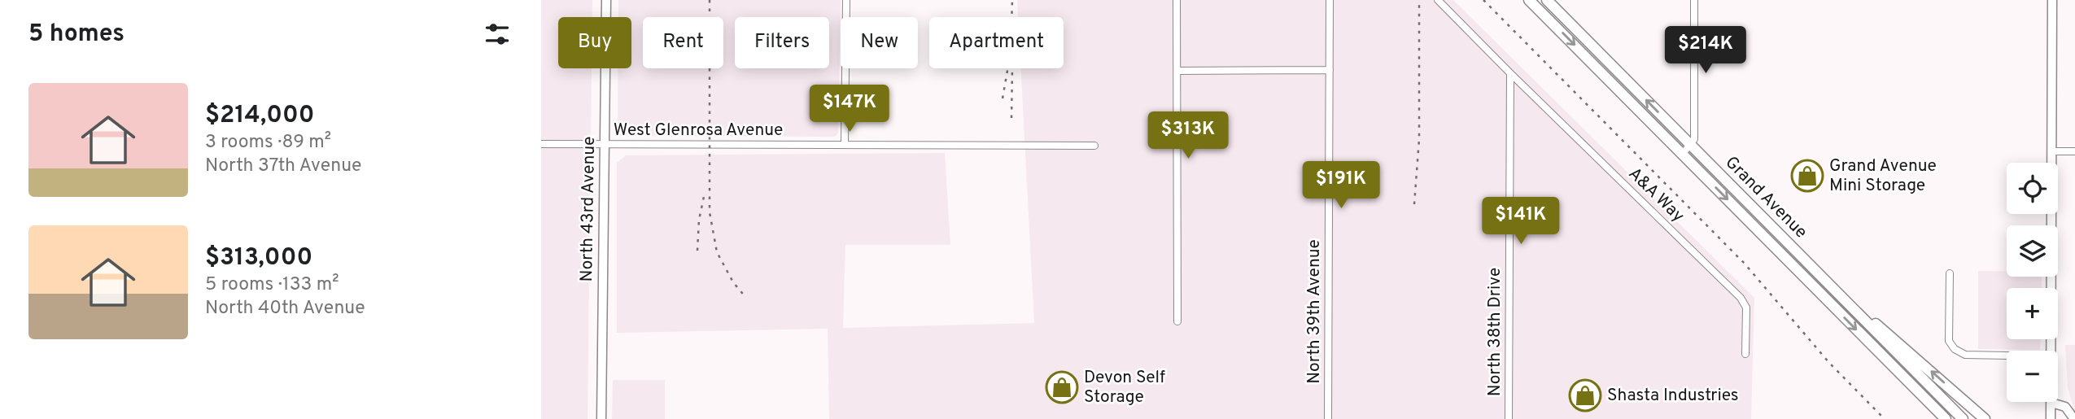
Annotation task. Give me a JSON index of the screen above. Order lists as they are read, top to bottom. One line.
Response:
{"streets":{"highway":["Grand Avenue"],"main road":["North 43rd Avenue"],"street":["West Glenrosa Avenue","A&A Way","North 39th Avenue","North 38th Drive"]},"crossings":[["West Glenrosa Avenue","North 43rd Avenue"],["A&A Way","North 38th Drive"]],"places":{"shop":["Grand Avenue Mini Storage","Devon Self Storage","Shasta Industries"]},"page":{"heading":"5 homes","chip":["Buy","Rent","Filters","New","Apartment"],"price":["$214K","$147K","$313K","$191K","$141K"],"list":[{"name":"$214,000","note":"3 rooms · 89 m² · North 37th Avenue"},{"name":"$313,000","note":"5 rooms · 133 m² · North 40th Avenue"}],"map_buttons":["+","−"]}}
